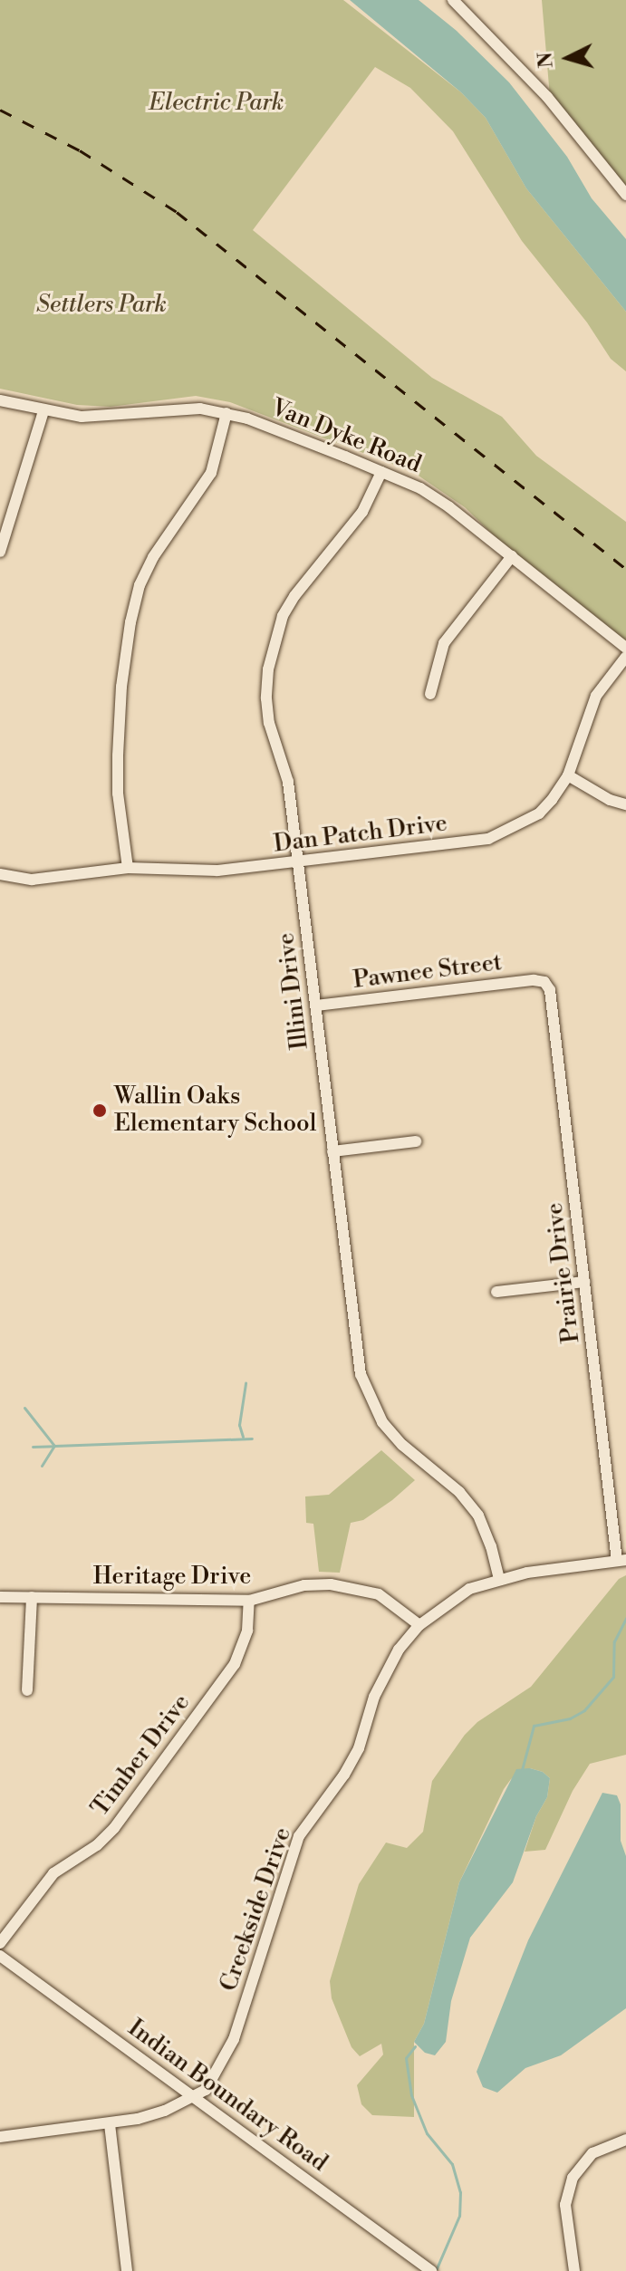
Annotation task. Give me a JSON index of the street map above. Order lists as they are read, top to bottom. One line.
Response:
{"streets":{"street":["Van Dyke Road","Dan Patch Drive","Pawnee Street","Illini Drive","Prairie Drive","Heritage Drive","Timber Drive","Creekside Drive","Indian Boundary Road"]},"crossings":[["Van Dyke Road","Illini Drive"],["Dan Patch Drive","Illini Drive"],["Pawnee Street","Illini Drive"],["Pawnee Street","Prairie Drive"],["Illini Drive","Creekside Drive"],["Prairie Drive","Creekside Drive"],["Heritage Drive","Timber Drive"],["Heritage Drive","Creekside Drive"],["Creekside Drive","Indian Boundary Road"]],"parks":["Electric Park","Settlers Park"],"places":["Wallin Oaks Elementary School"],"north":"left"}
